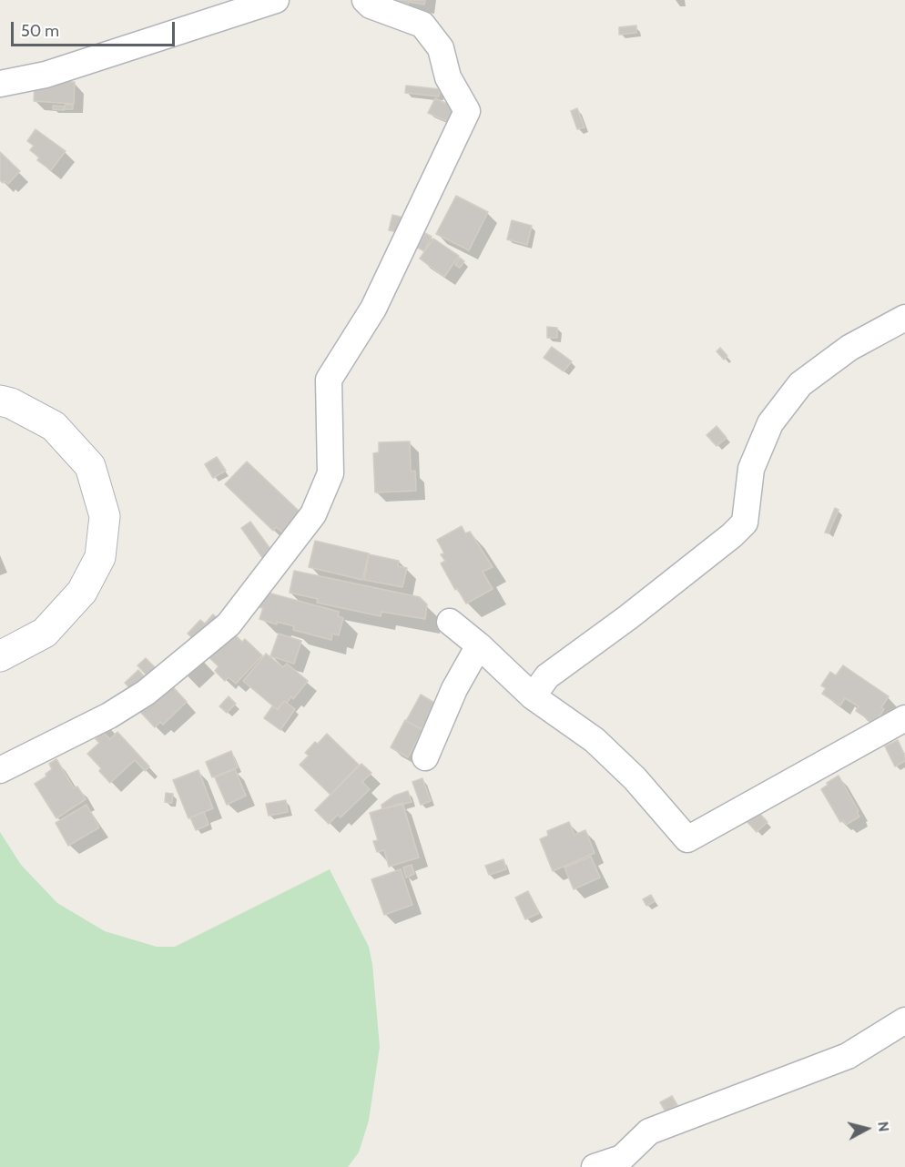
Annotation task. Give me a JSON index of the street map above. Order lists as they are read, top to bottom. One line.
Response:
{"scale_bar":"50 m","north":"right"}
